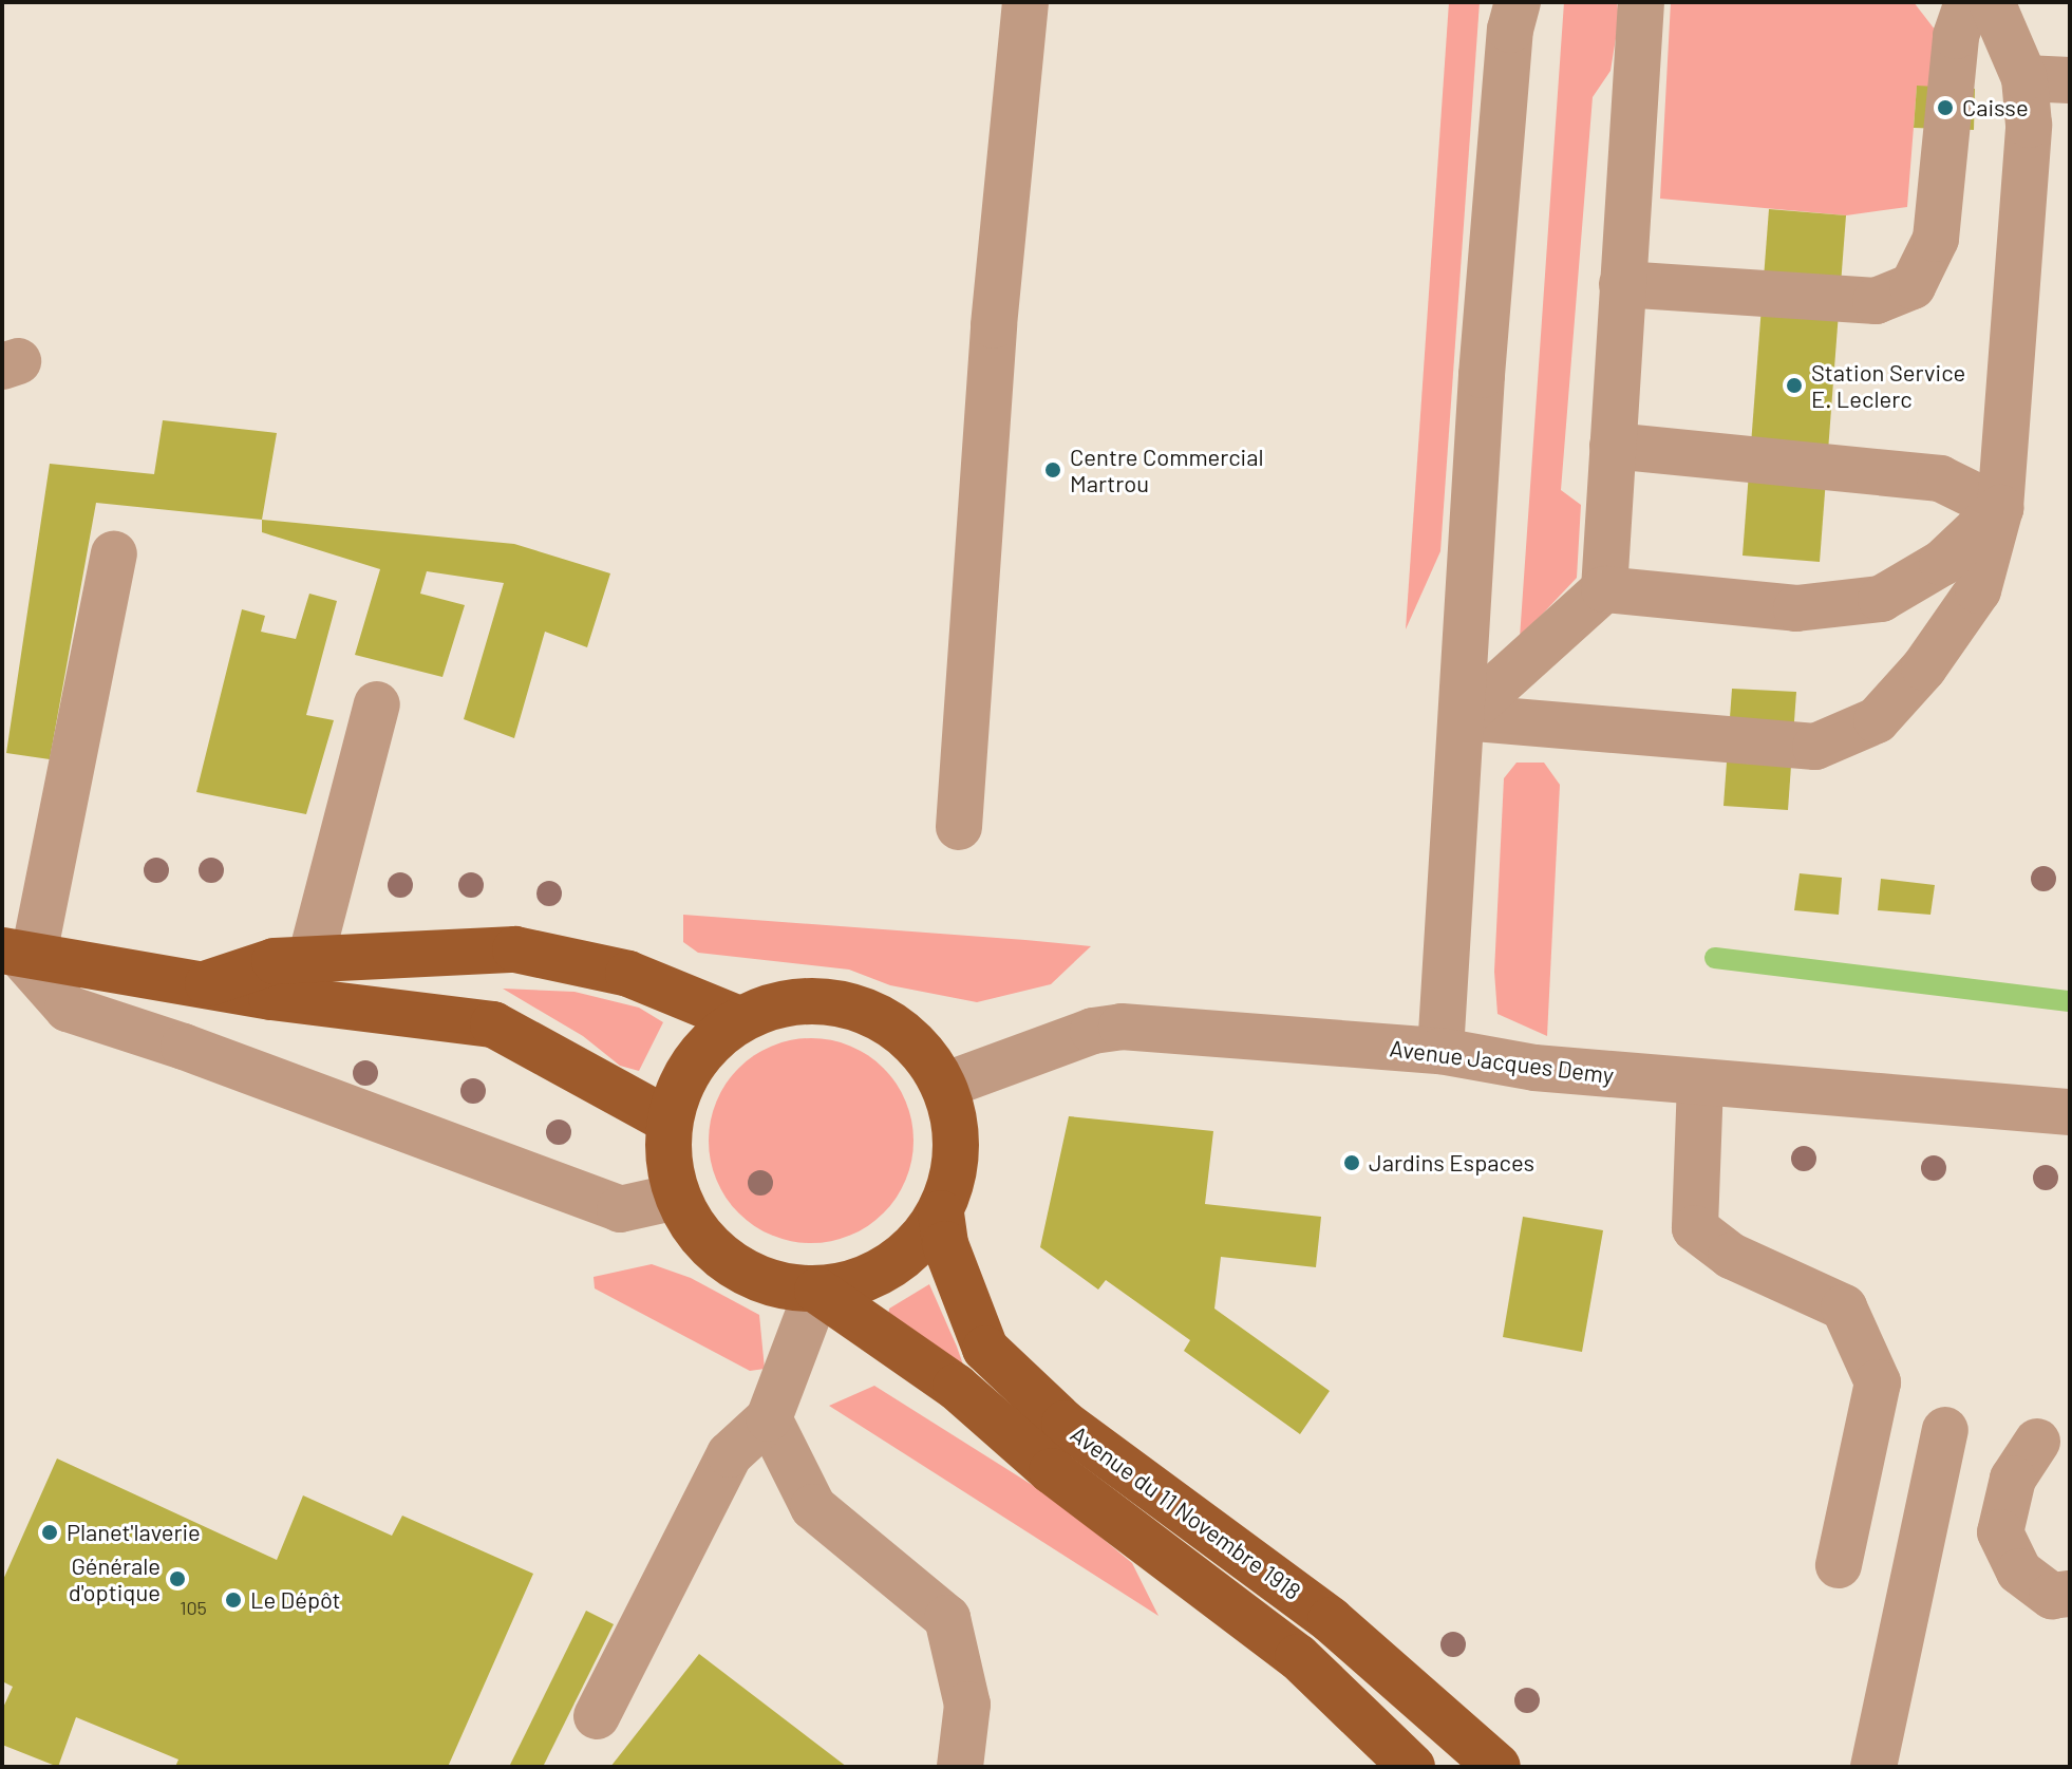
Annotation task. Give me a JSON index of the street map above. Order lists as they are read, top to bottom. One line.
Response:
{"streets":{"main road":["Avenue du 11 Novembre 1918"],"street":["Avenue Jacques Demy"]},"crossings":[["Avenue Jacques Demy","Avenue du 11 Novembre 1918"]],"places":["Caisse","Station Service E. Leclerc","Centre Commercial Martrou","Jardins Espaces","Planet'laverie","Générale d'optique","Le Dépôt"],"house_numbers":["105"]}
